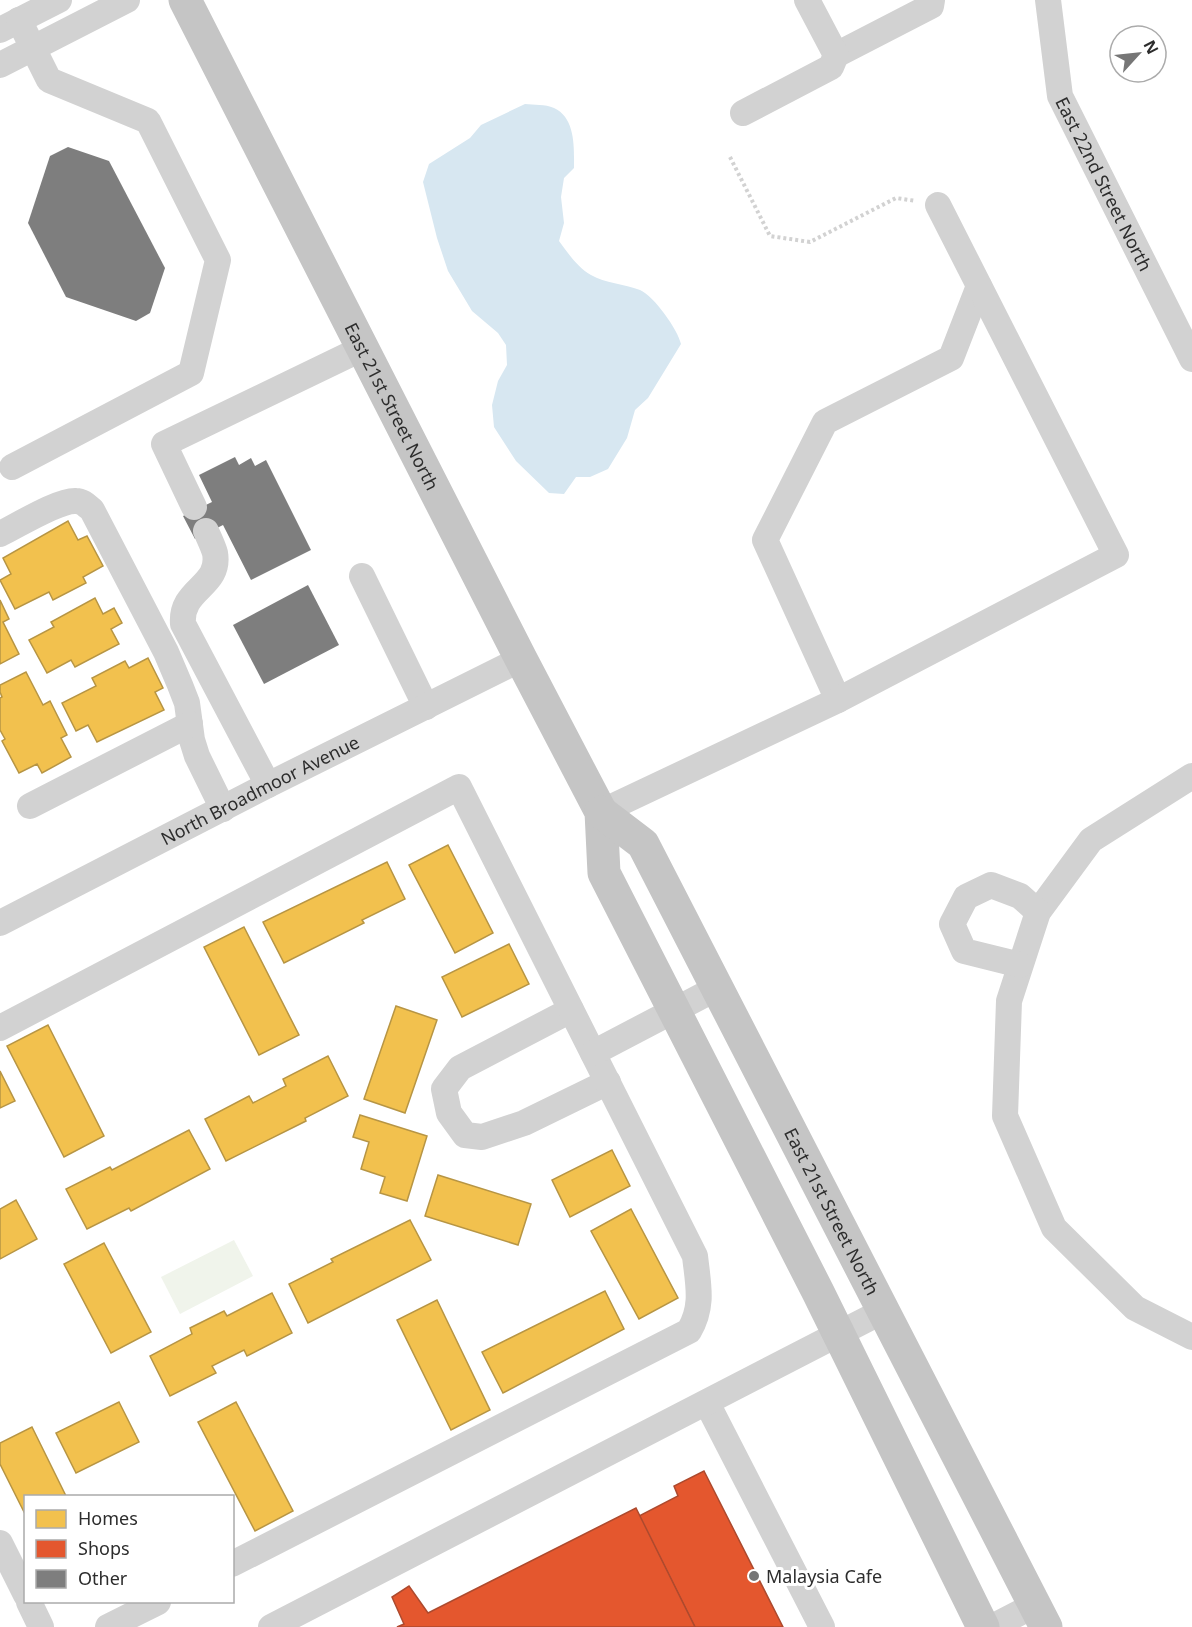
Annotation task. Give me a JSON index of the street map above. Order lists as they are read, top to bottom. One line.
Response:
{"streets":{"main road":["East 21st Street North"],"street":["East 22nd Street North","North Broadmoor Avenue"]},"crossings":[["East 21st Street North","North Broadmoor Avenue"]],"places":["Malaysia Cafe"],"legend":["Homes","Shops","Other"],"north":"top right"}
